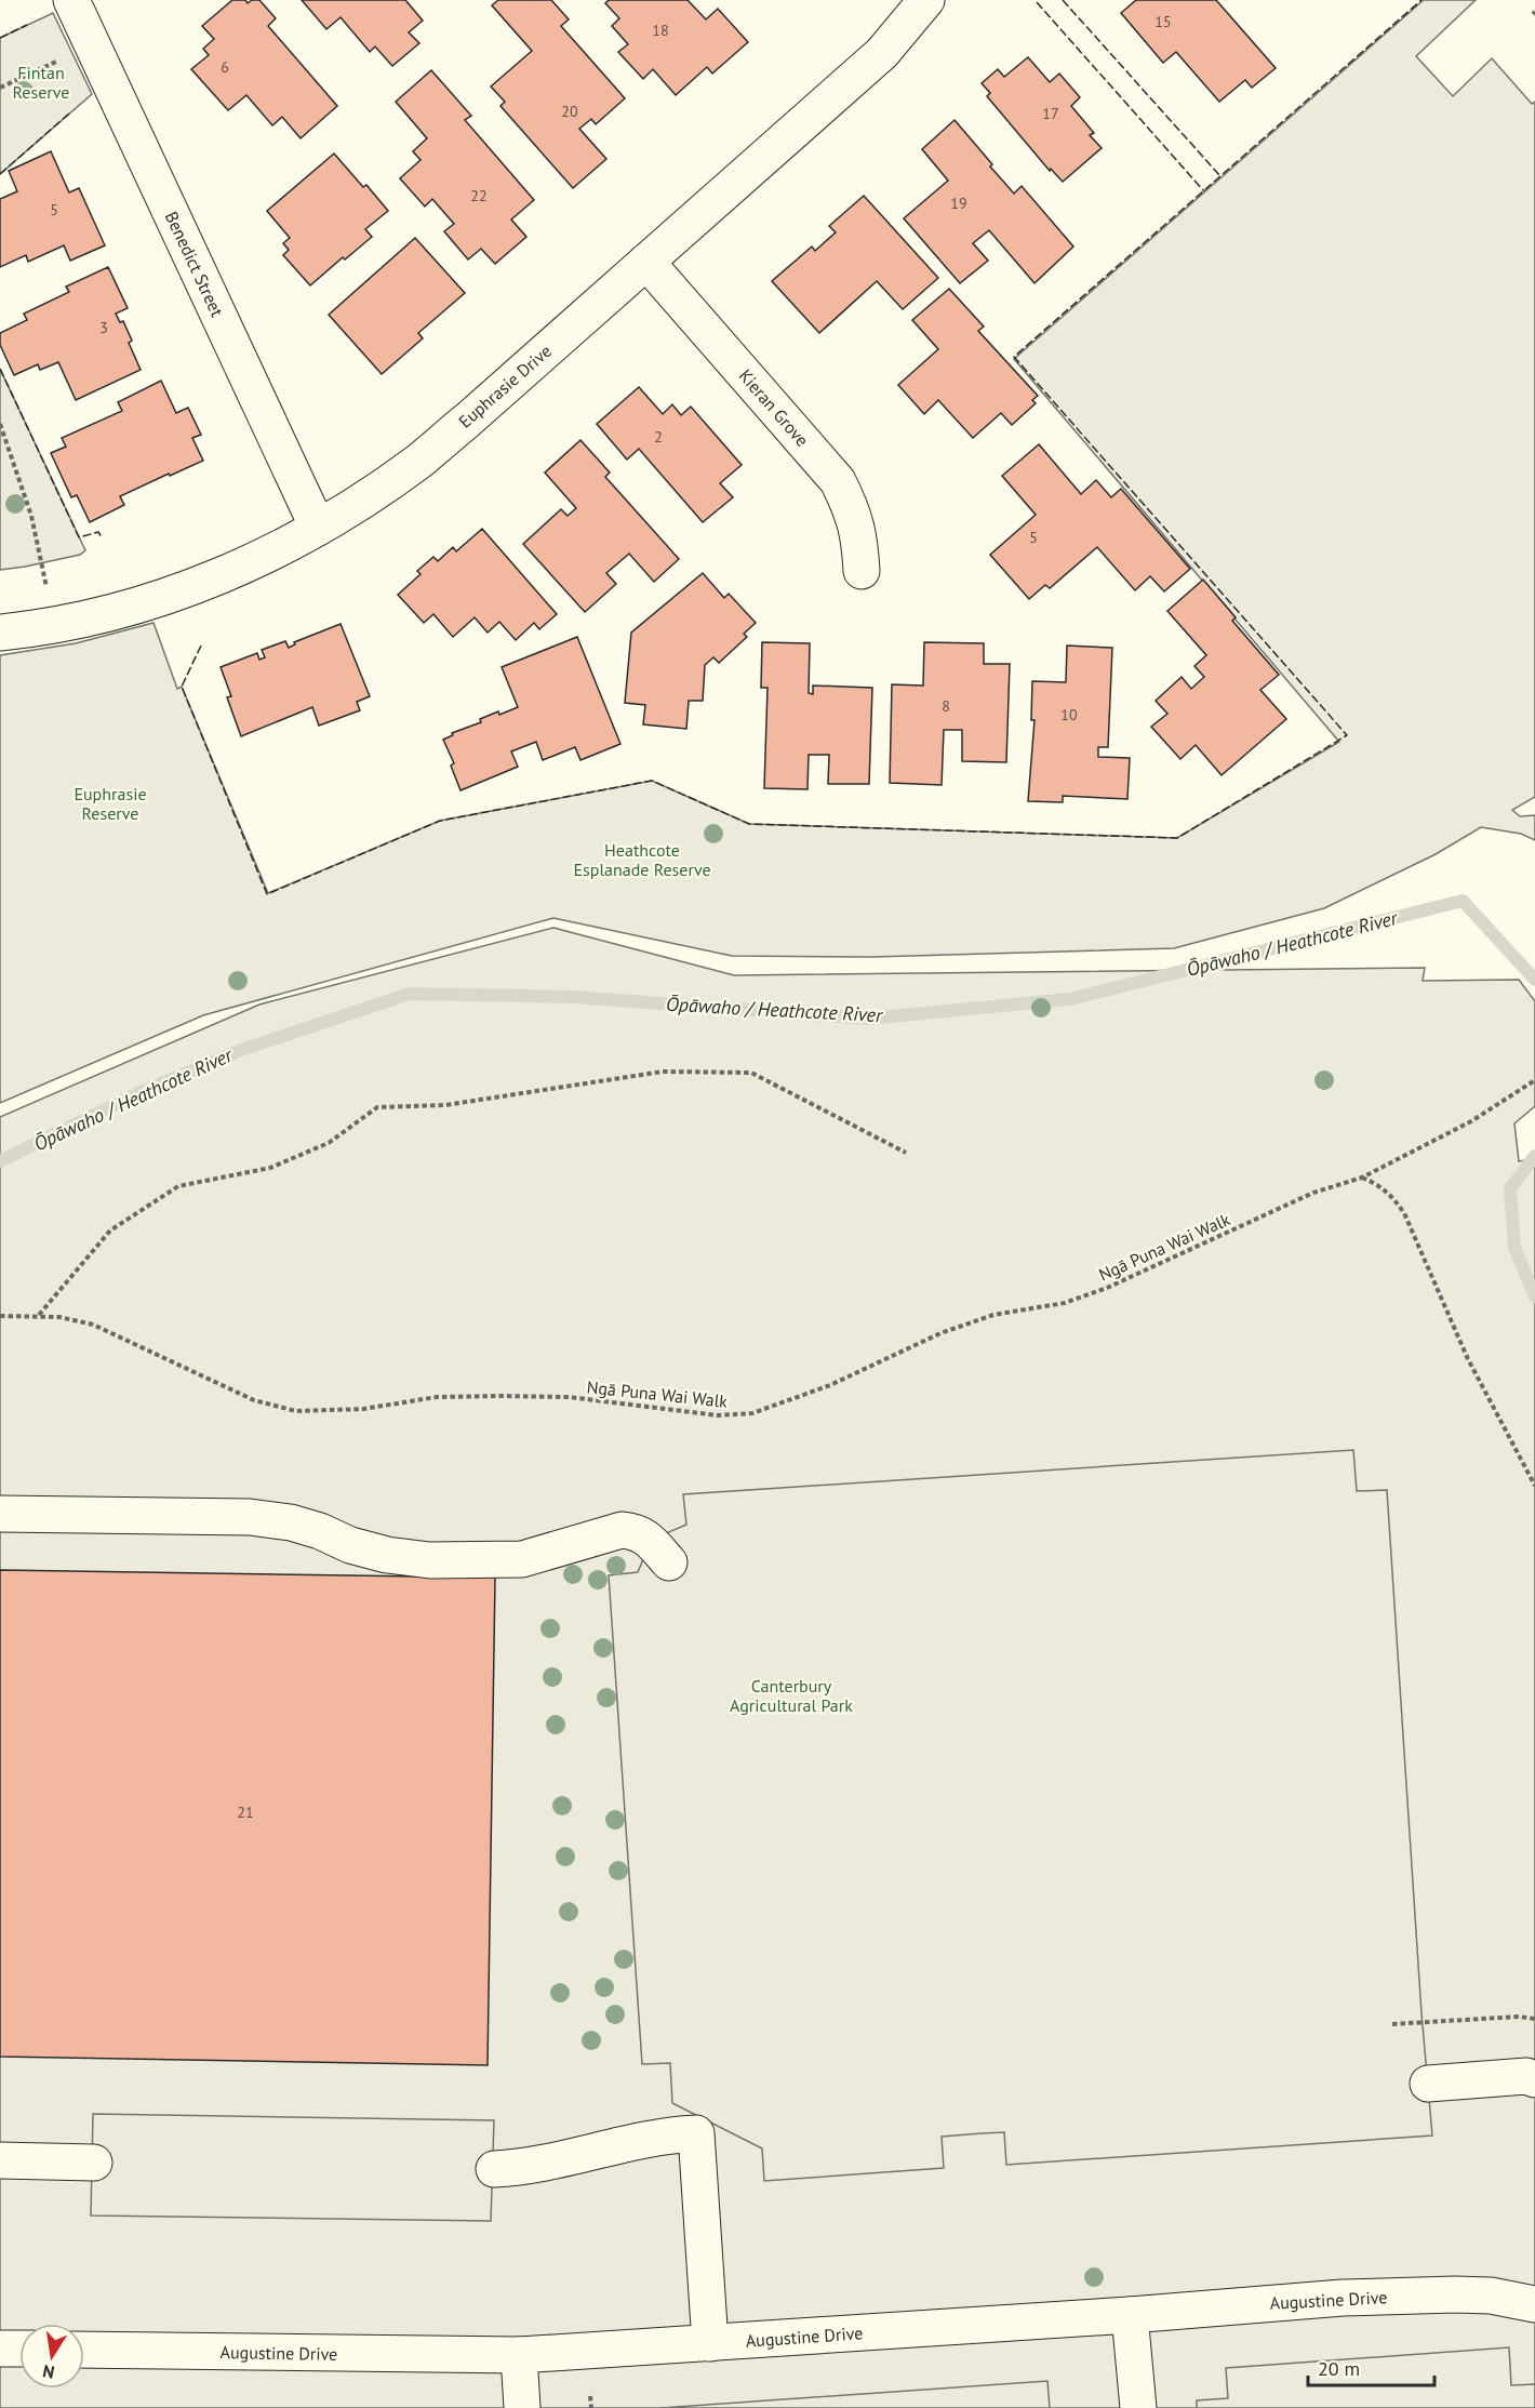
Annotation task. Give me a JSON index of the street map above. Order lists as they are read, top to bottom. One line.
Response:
{"streets":{"street":["Benedict Street","Euphrasie Drive","Kieran Grove","Augustine Drive"],"path":["Ngā Puna Wai Walk"]},"crossings":[["Benedict Street","Euphrasie Drive"],["Euphrasie Drive","Kieran Grove"]],"water":["Ōpāwaho / Heathcote River"],"parks":["Fintan Reserve","Euphrasie Reserve","Heathcote Esplanade Reserve","Canterbury Agricultural Park"],"house_numbers":["15","18","6","20","17","22","19","5","3","2","5","8","10","21"],"scale_bar":"20 m","north":"bottom"}
